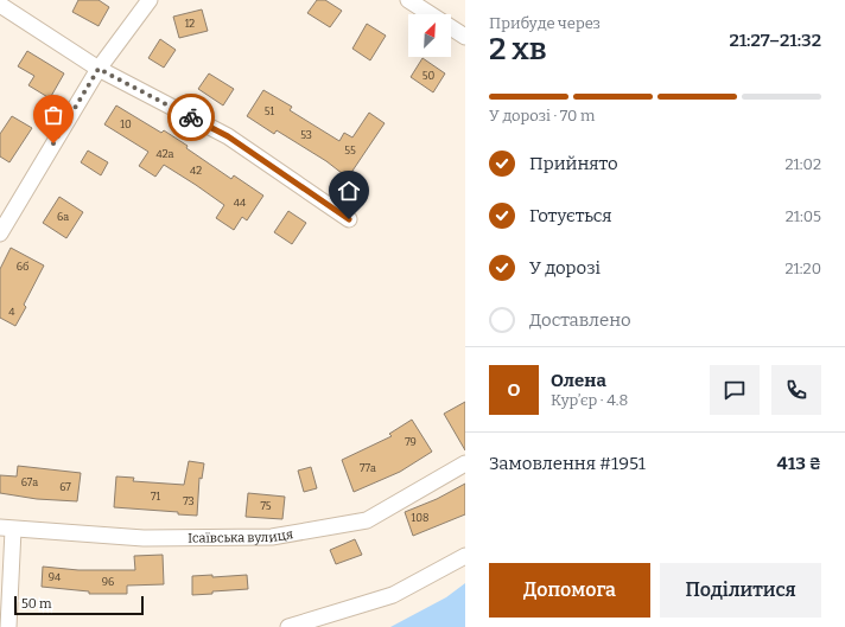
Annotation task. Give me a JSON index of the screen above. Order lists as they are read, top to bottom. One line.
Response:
{"streets":{"street":["Ісаївська вулиця"]},"house_numbers":["12","50","51","10","53","55","42а","42","44","6а","6б","4","79","77а","67а","67","71","73","75","108","94","96"],"scale_bar":"50 m","north":"top right","page":{"heading":["2 хв","Прибуде через","21:27–21:32"],"panel":["Олена","Кур’єр · 4.8","Замовлення #1951","413 ₴"],"bar":"У дорозі · 70 m","list":[["Прийнято","21:02"],["Готується","21:05"],["У дорозі","21:20"],"Доставлено"],"round":"О","buttons":["Допомога","Поділитися"],"scale":"50 m"}}
